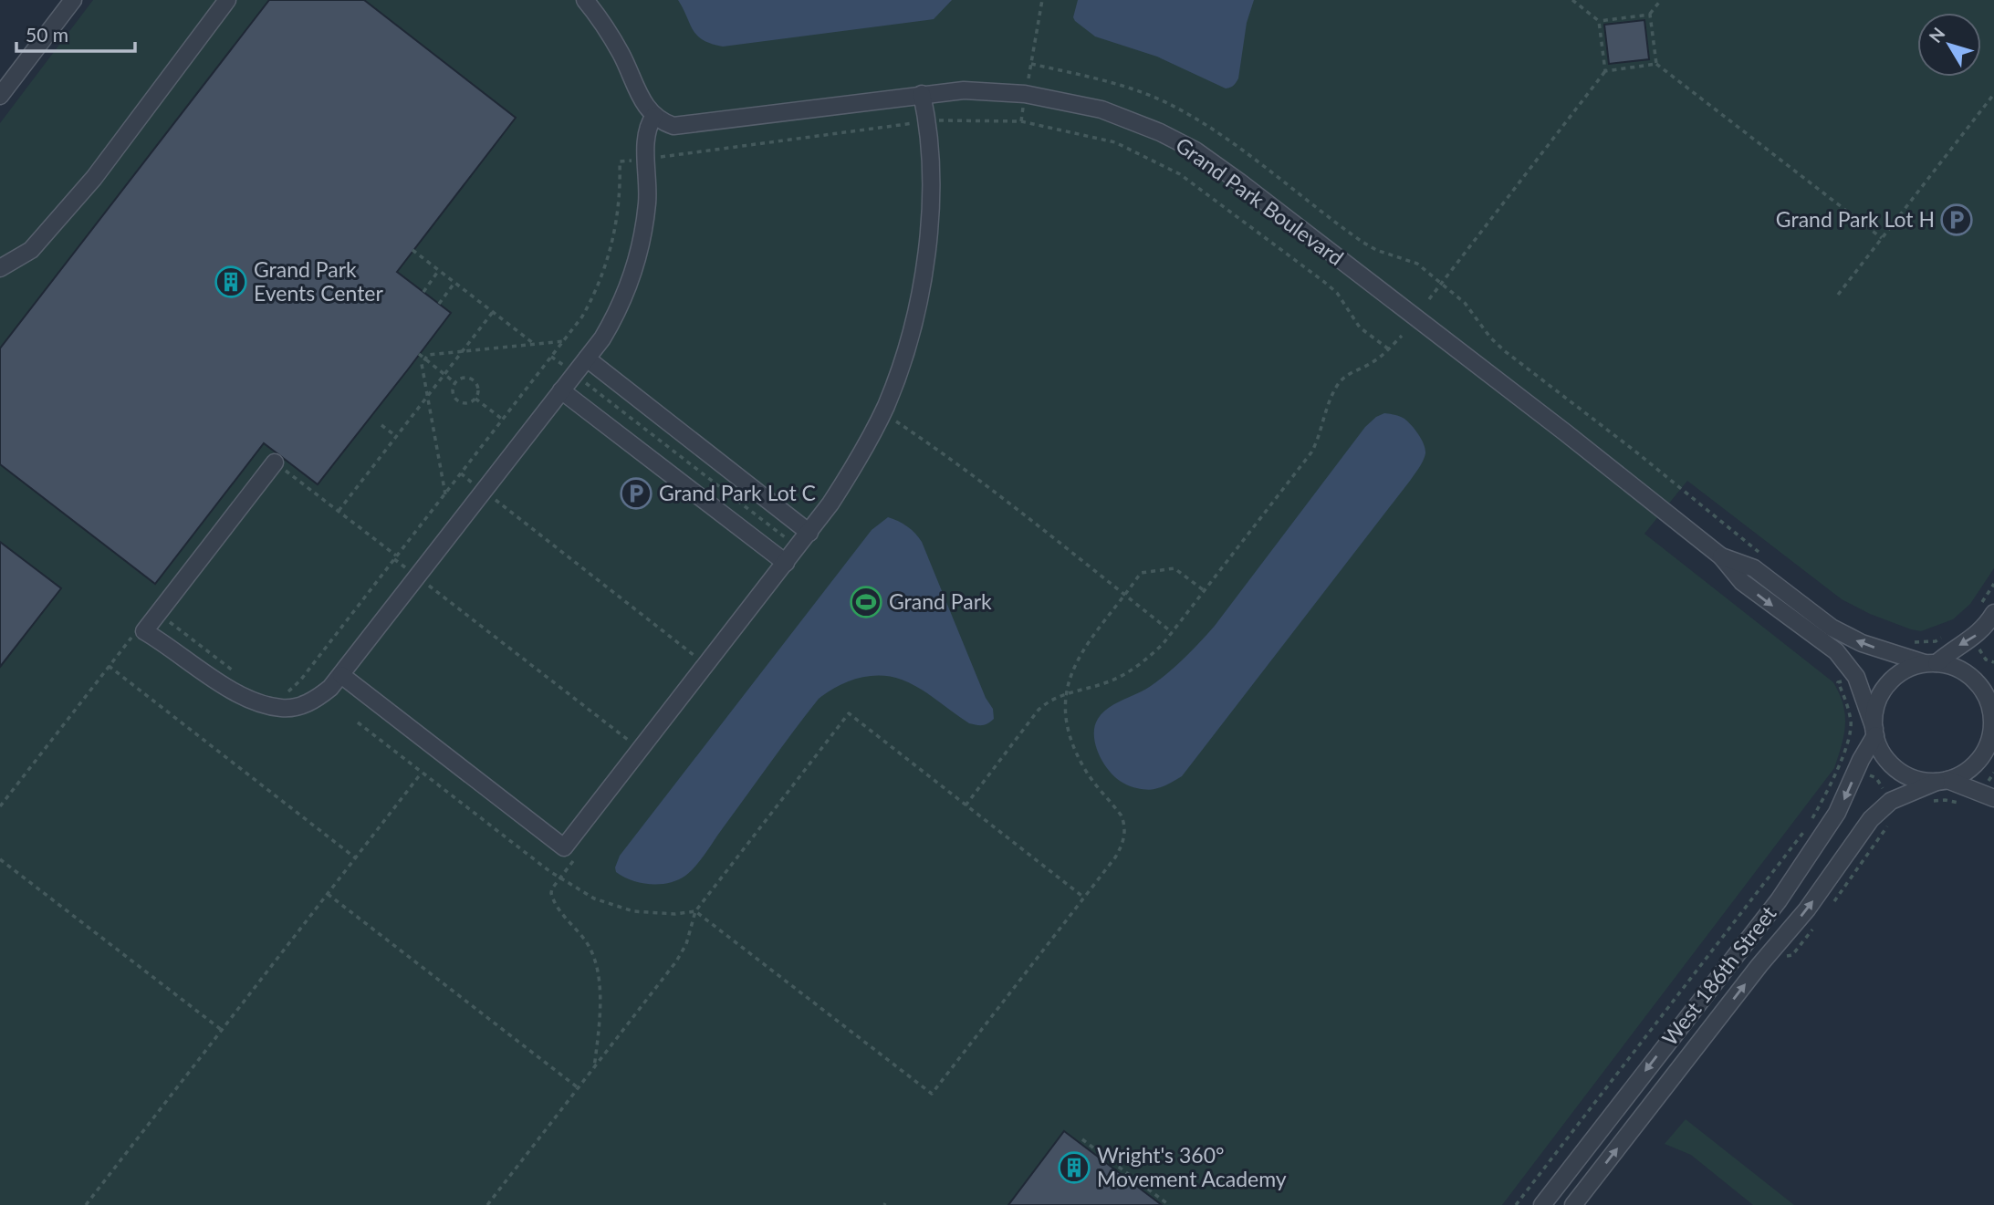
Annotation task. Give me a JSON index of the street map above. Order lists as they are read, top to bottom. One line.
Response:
{"streets":{"street":["Grand Park Boulevard","West 186th Street"]},"crossings":[["Grand Park Boulevard","West 186th Street"]],"places":{"parking":["Grand Park Lot H","Grand Park Lot C"],"building":["Grand Park Events Center","Wright's 360° Movement Academy"],"sports":["Grand Park"]},"scale_bar":"50 m","north":"top left"}
